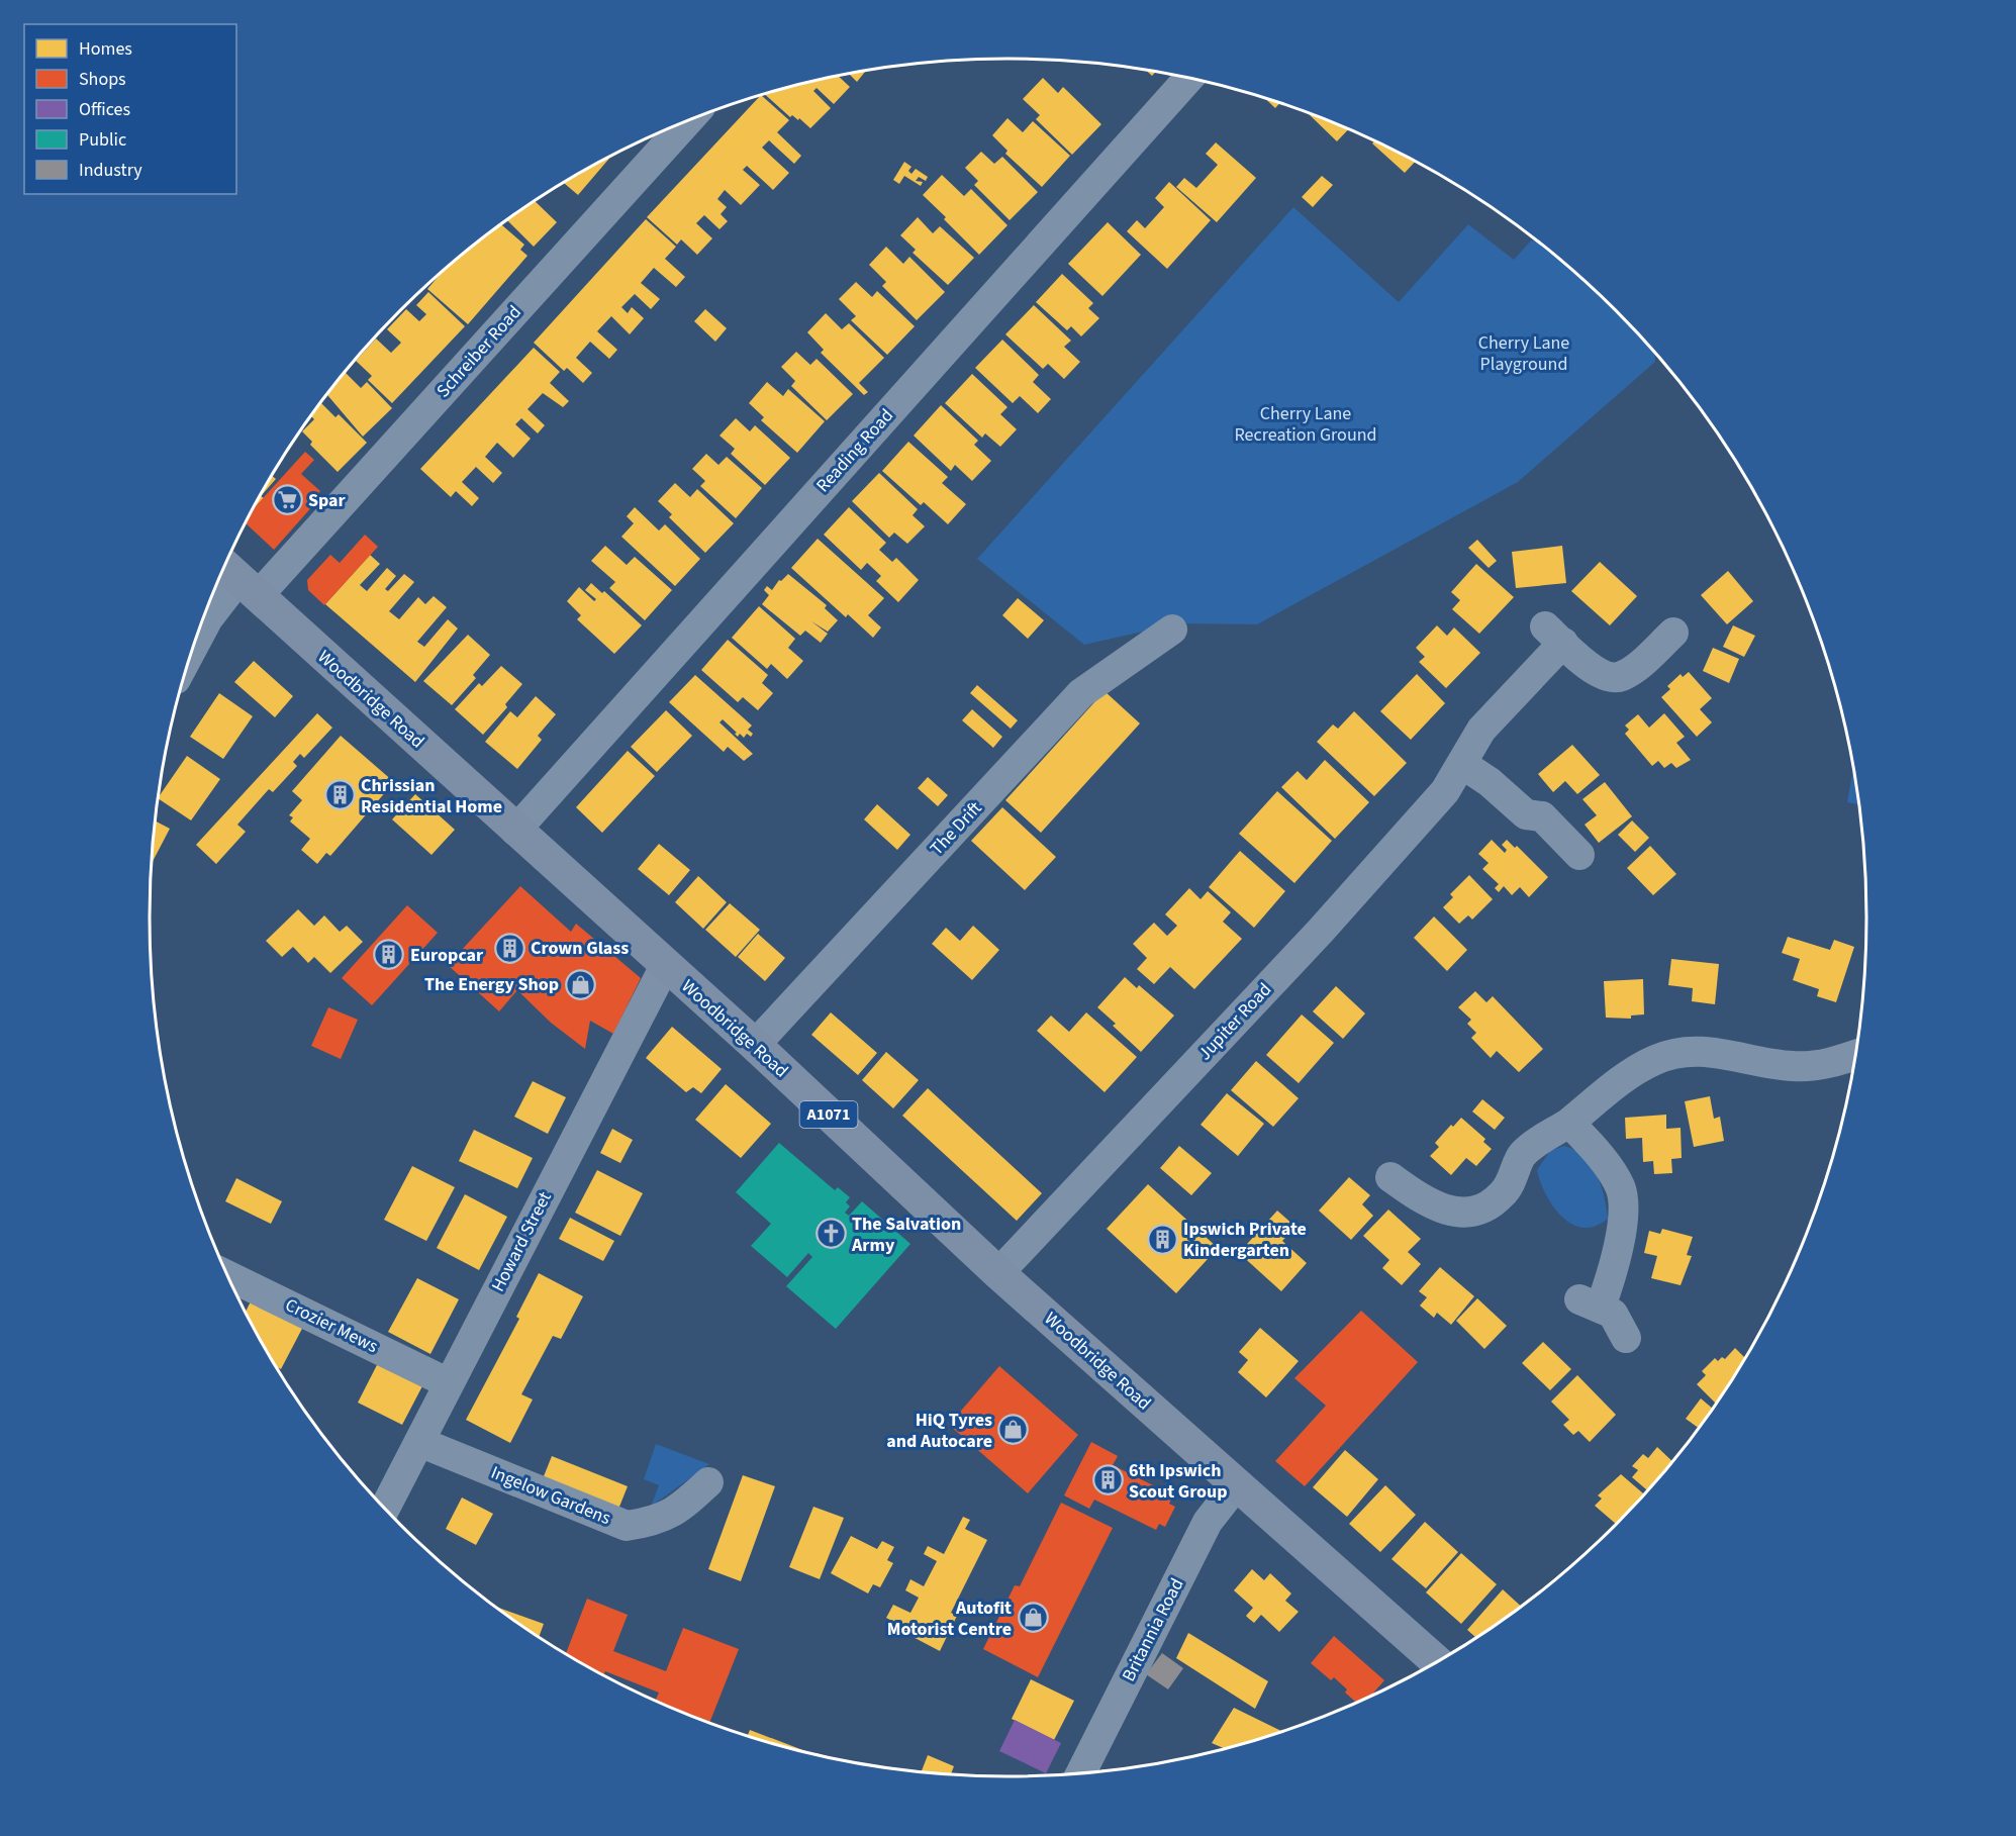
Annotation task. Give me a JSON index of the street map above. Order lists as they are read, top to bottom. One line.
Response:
{"streets":{"main road":["Woodbridge Road","A1071"],"street":["Schreiber Road","Reading Road","The Drift","Jupiter Road","Howard Street","Crozier Mews","Ingelow Gardens","Britannia Road"]},"crossings":[["Schreiber Road","Woodbridge Road"],["Reading Road","Woodbridge Road"],["Woodbridge Road","The Drift"],["Woodbridge Road","Jupiter Road"],["Woodbridge Road","Howard Street"],["Woodbridge Road","Britannia Road"],["Howard Street","Crozier Mews"],["Howard Street","Ingelow Gardens"]],"parks":["Cherry Lane Playground","Cherry Lane Recreation Ground"],"places":{"supermarket":["Spar"],"building":["Chrissian Residential Home","Crown Glass","Europcar","Ipswich Private Kindergarten","6th Ipswich Scout Group"],"shop":["The Energy Shop","HiQ Tyres and Autocare","Autofit Motorist Centre"],"church":["The Salvation Army"]},"legend":["Homes","Shops","Offices","Public","Industry"]}
